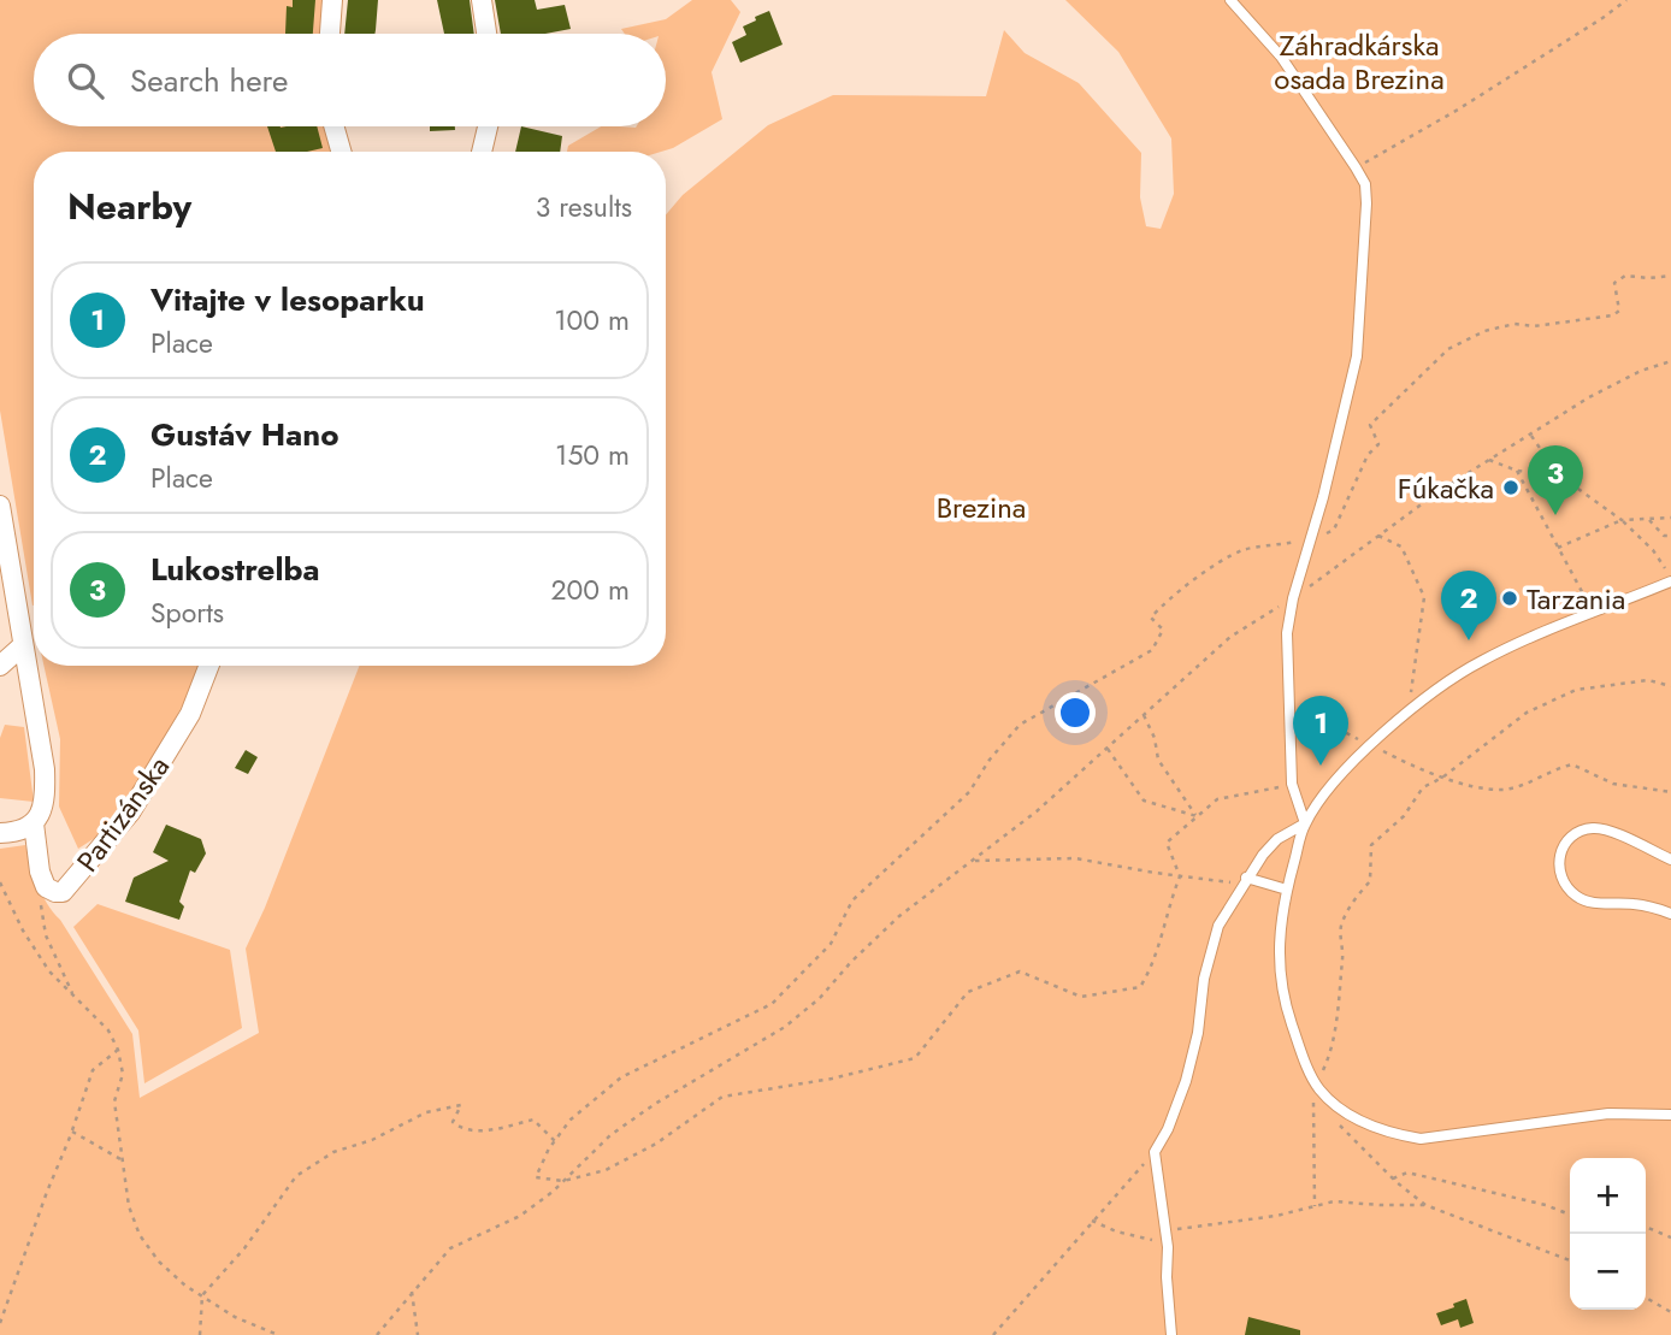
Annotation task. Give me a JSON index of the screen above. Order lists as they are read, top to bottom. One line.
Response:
{"streets":{"street":["Partizánska"]},"parks":["Záhradkárska osada Brezina","Brezina"],"places":["Fúkačka","Tarzania"],"page":{"search":"Search here","heading":["Nearby","3 results"],"list":[{"mark":"1","name":"Vitajte v lesoparku","note":"Place","value":"100 m"},{"mark":"2","name":"Gustáv Hano","note":"Place","value":"150 m"},{"mark":"3","name":"Lukostrelba","note":"Sports","value":"200 m"}],"pins":["3","2","1"],"map_buttons":["+","−"]}}
